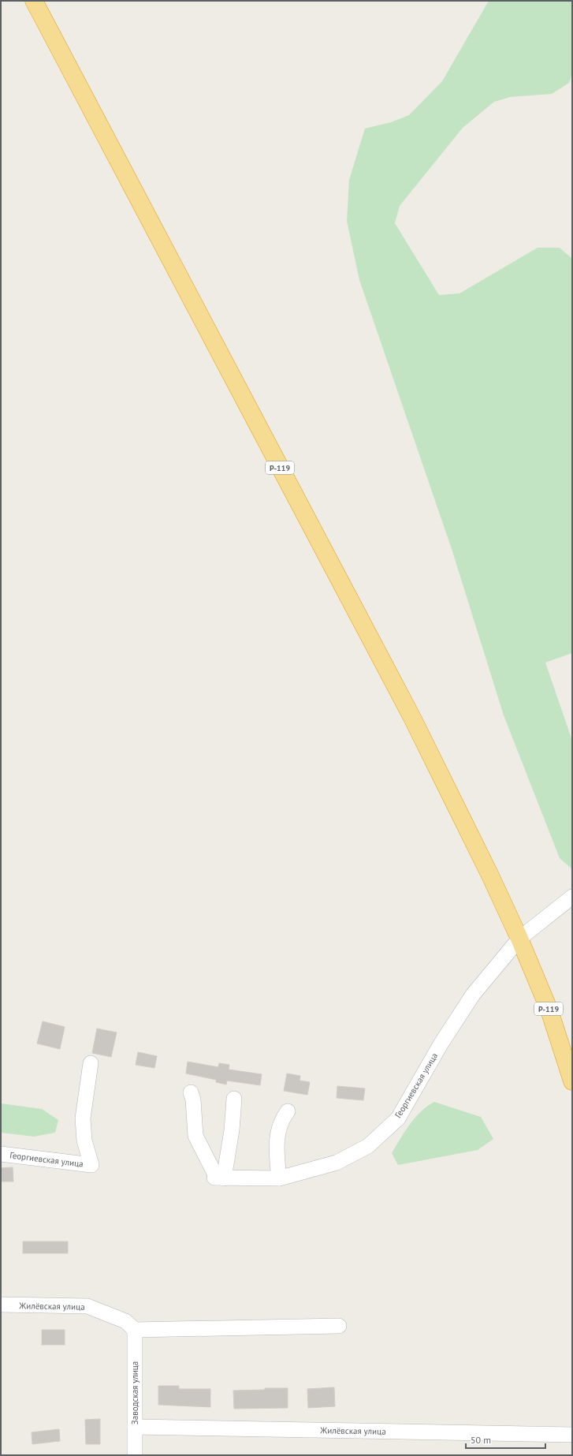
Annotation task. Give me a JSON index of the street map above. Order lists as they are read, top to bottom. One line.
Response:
{"streets":{"highway":["Р-119"],"street":["Георгиевская улица","Жилёвская улица","Заводская улица"]},"crossings":[["Р-119","Георгиевская улица"],["Жилёвская улица","Заводская улица"]],"scale_bar":"50 m"}
